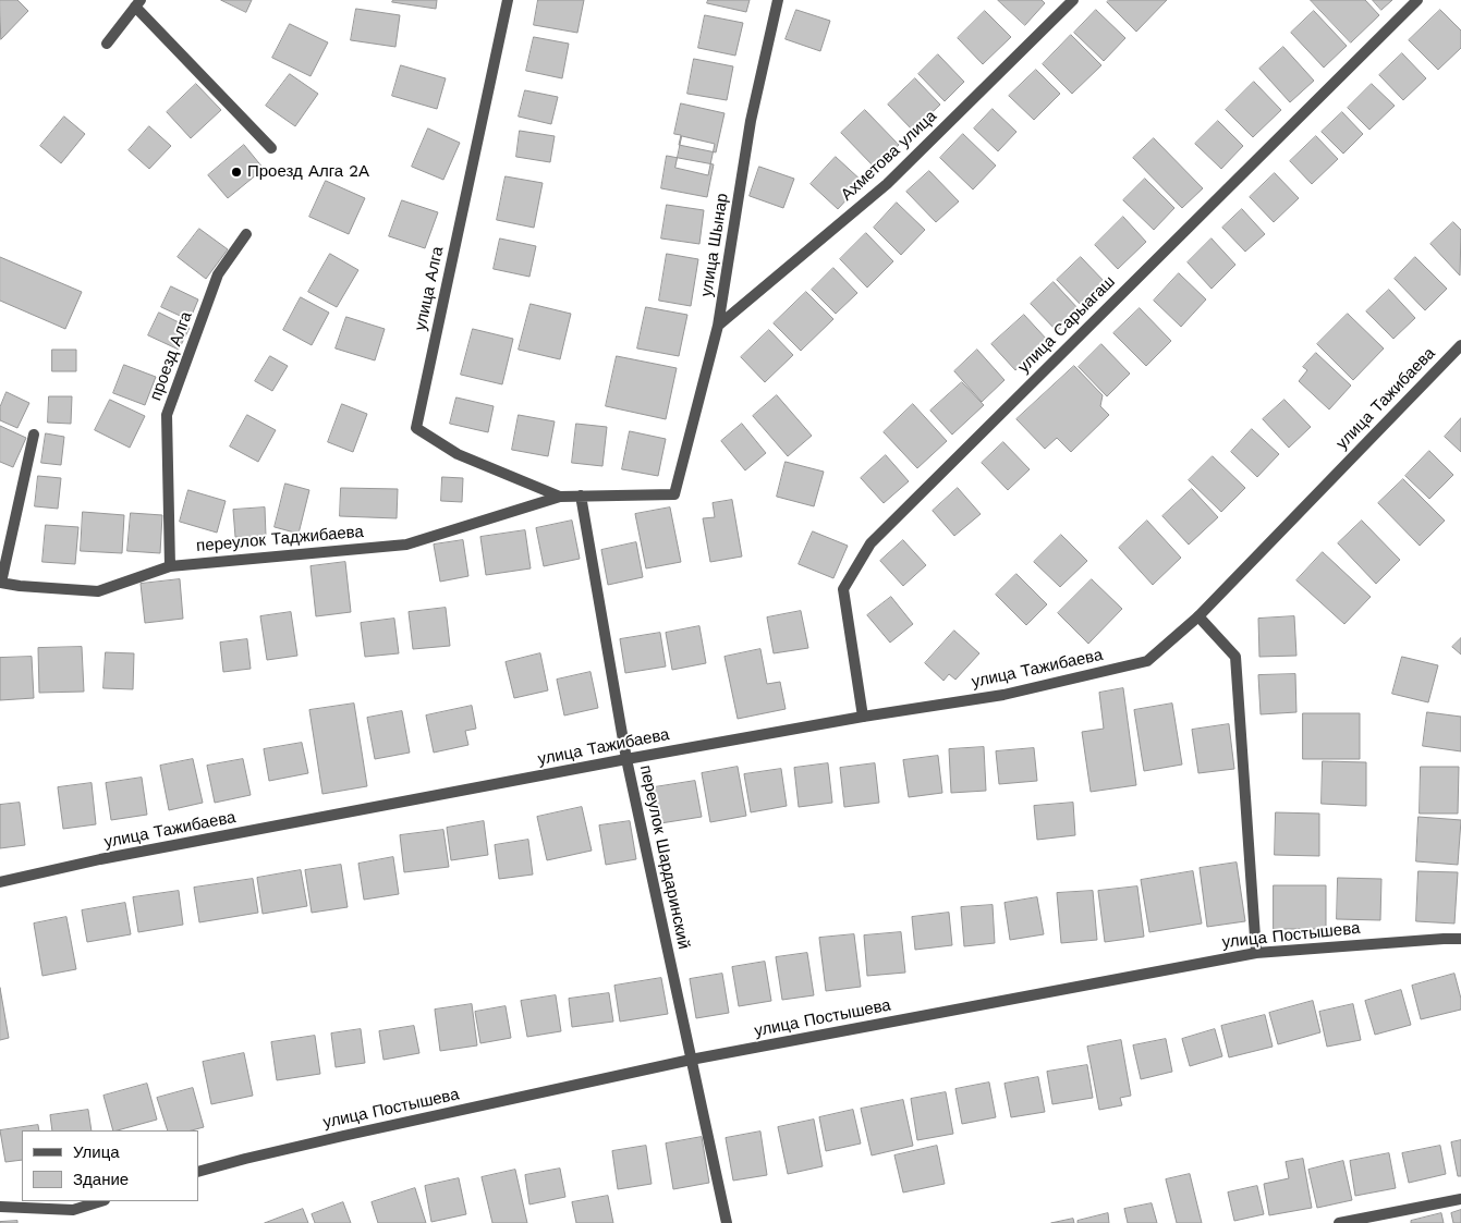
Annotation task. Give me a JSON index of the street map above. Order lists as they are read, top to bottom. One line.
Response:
{"streets":{"street":["Ахметова улица","улица Шынар","улица Алга","улица Сарыагаш","проезд Алга","улица Тажибаева","переулок Таджибаева","переулок Шардаринский","улица Постышева"]},"crossings":[["Ахметова улица","улица Шынар"],["улица Шынар","переулок Шардаринский"],["улица Алга","переулок Таджибаева"],["улица Сарыагаш","улица Тажибаева"],["проезд Алга","переулок Таджибаева"],["улица Тажибаева","переулок Шардаринский"],["переулок Шардаринский","улица Постышева"]],"places":["Проезд Алга 2А"],"legend":["Улица","Здание"]}
